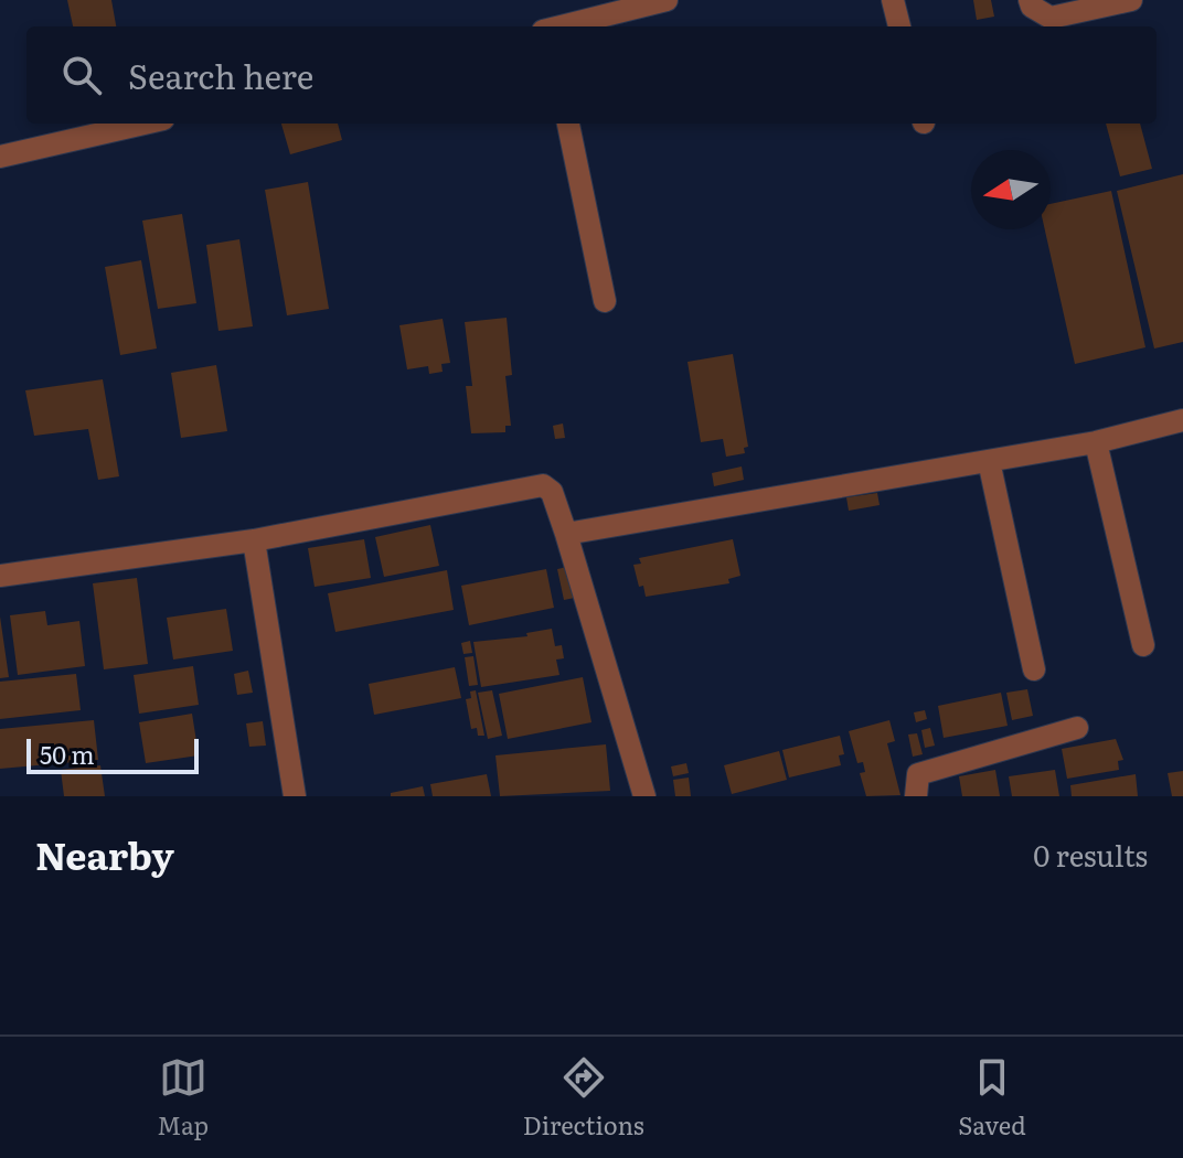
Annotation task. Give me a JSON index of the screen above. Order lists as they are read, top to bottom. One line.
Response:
{"scale_bar":"50 m","north":"left","page":{"search":"Search here","scale":"50 m","heading":["Nearby","0 results"],"nav":["Map","Directions","Saved"]}}
